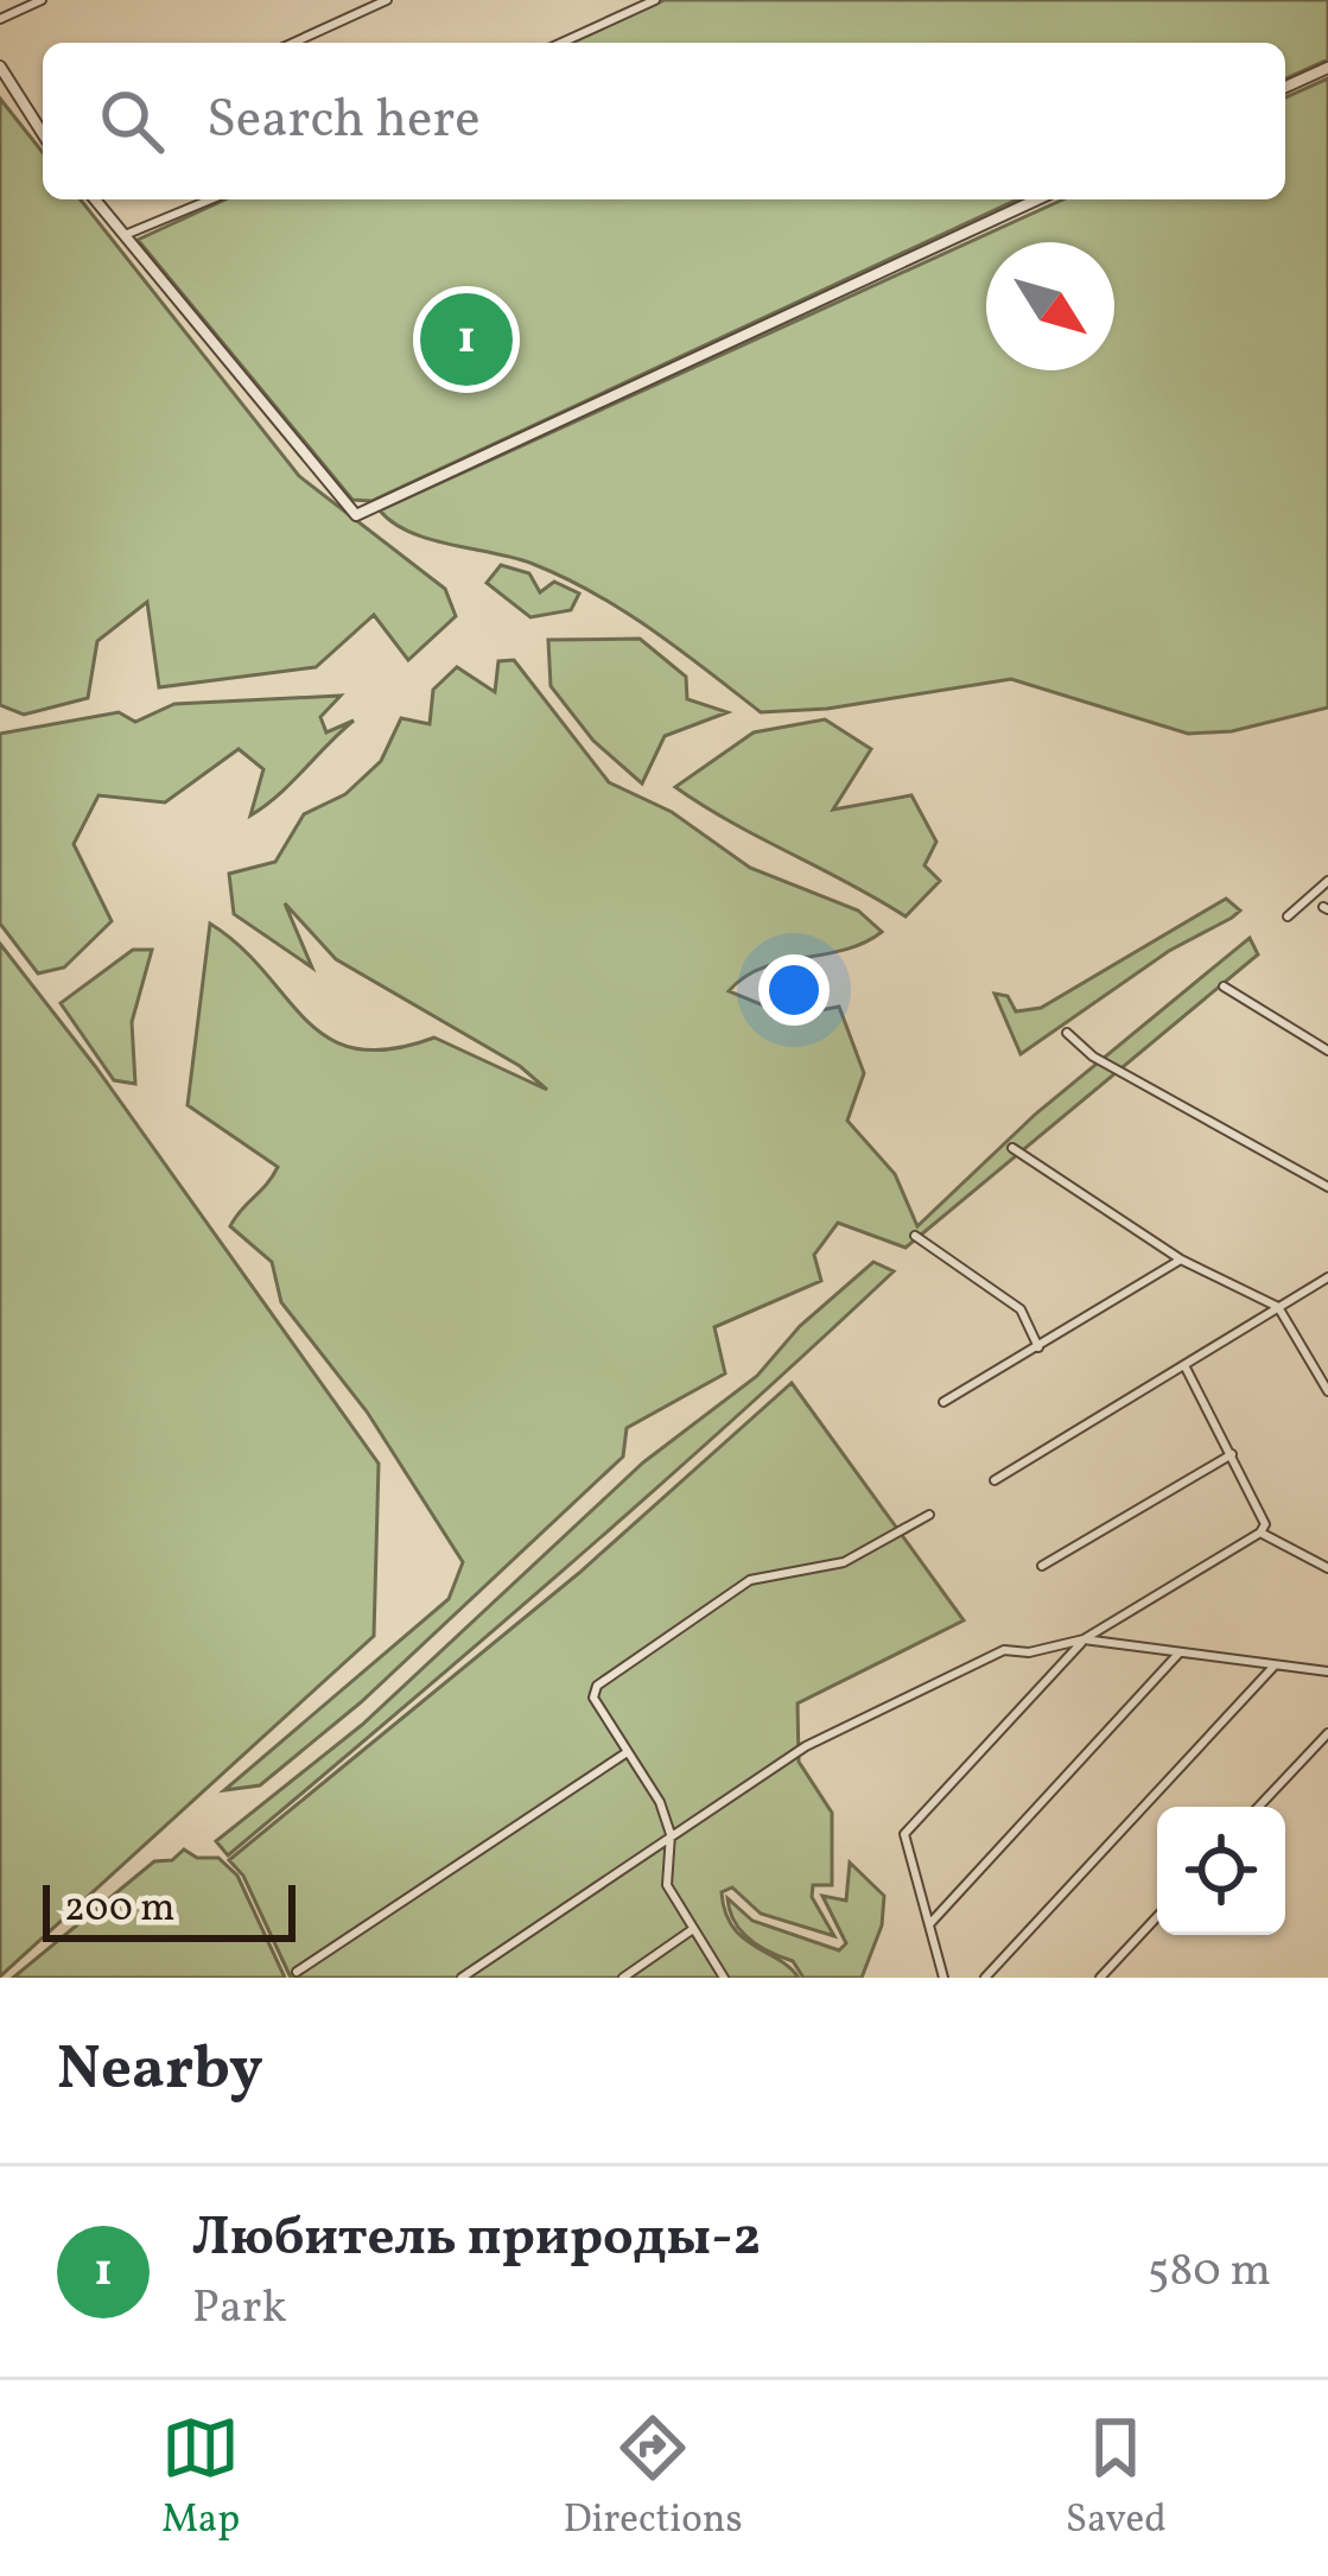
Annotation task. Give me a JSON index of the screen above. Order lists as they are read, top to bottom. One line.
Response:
{"scale_bar":"200 m","north":"bottom right","page":{"search":"Search here","pins":"1","scale":"200 m","heading":"Nearby","list":[{"mark":"1","name":"Любитель природы-2","note":"Park","value":"580 m"}],"nav":["Map","Directions","Saved"]}}
